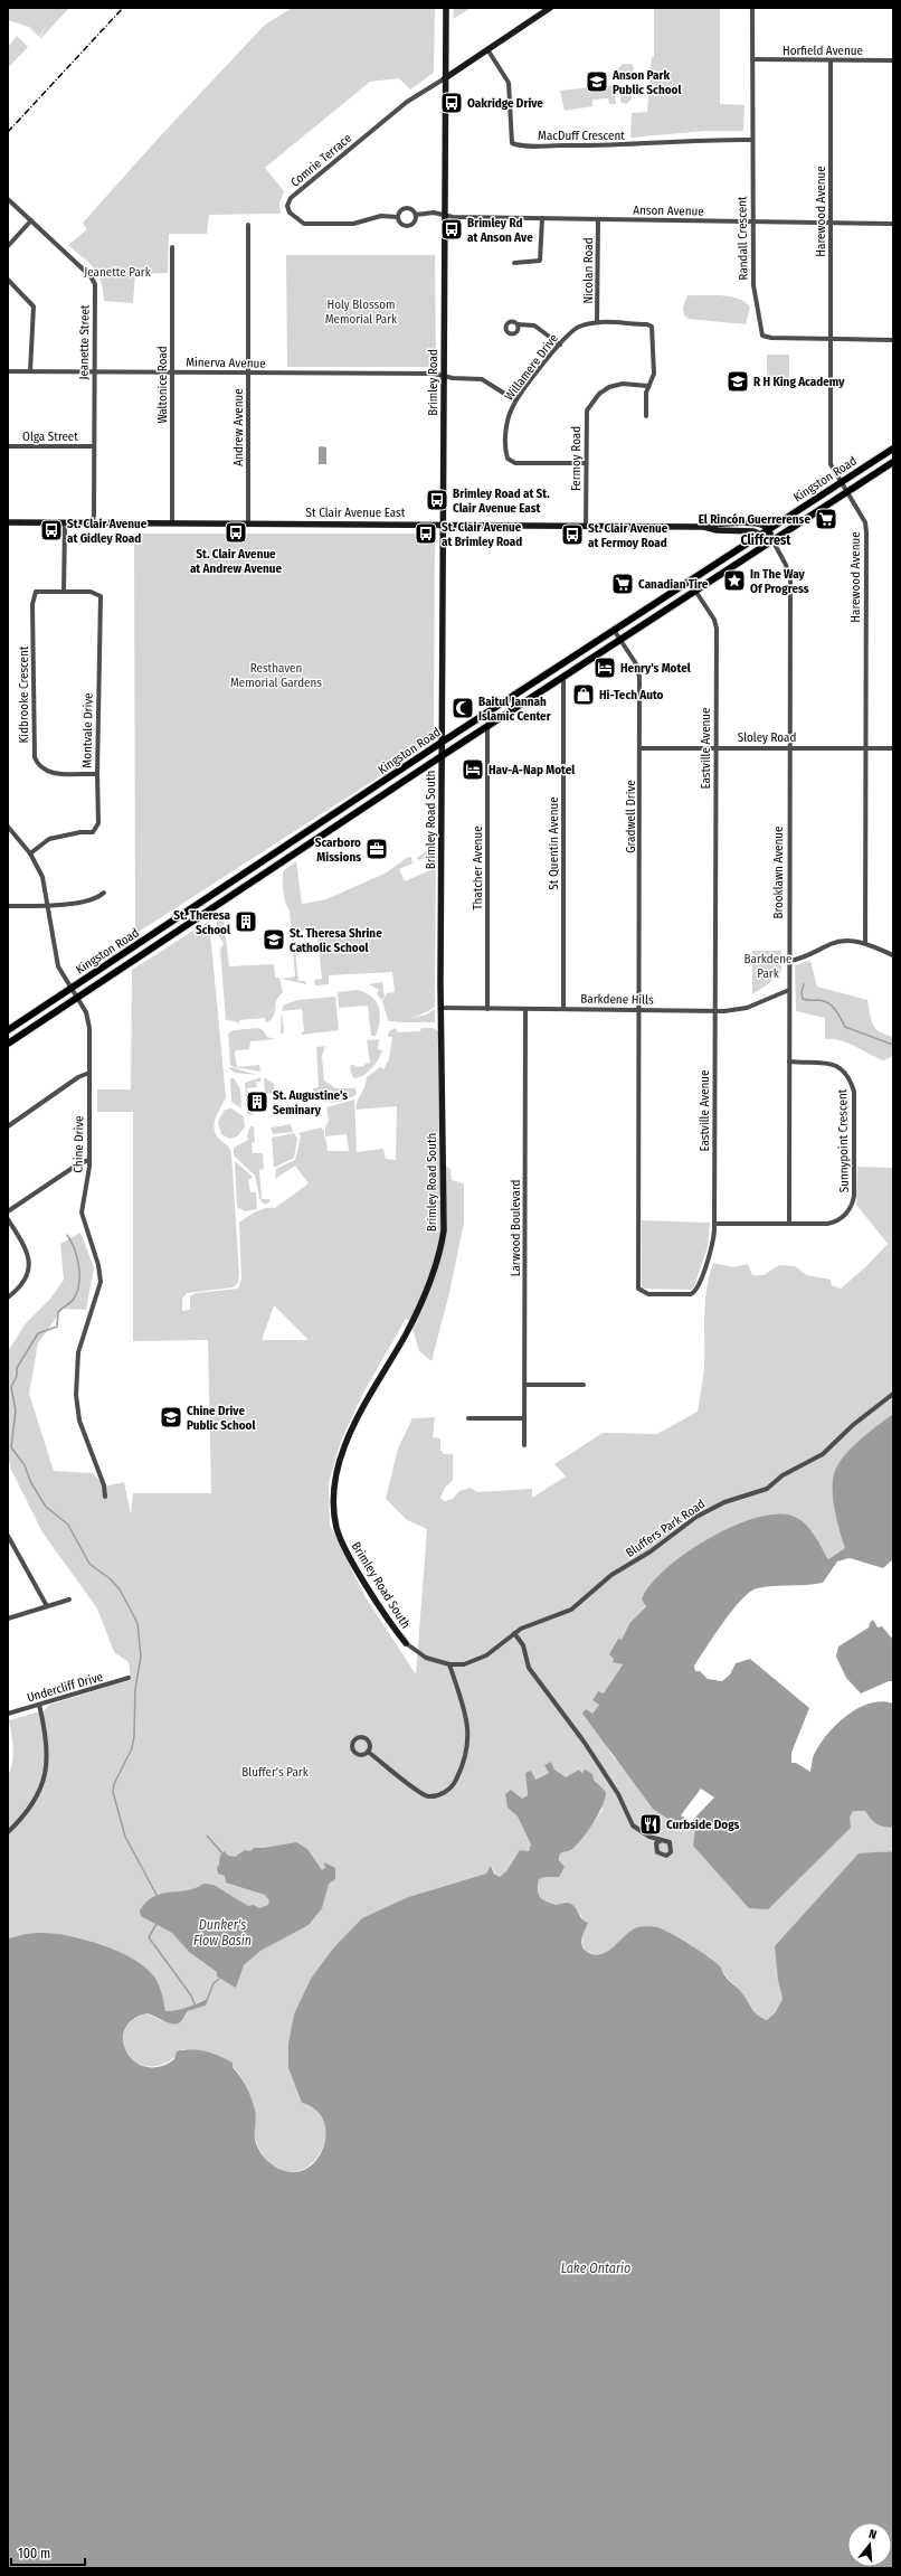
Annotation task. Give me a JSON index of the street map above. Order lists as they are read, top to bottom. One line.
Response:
{"streets":{"main road":["Brimley Road","Kingston Road","St Clair Avenue East","Brimley Road South"],"street":["Horfield Avenue","MacDuff Crescent","Comrie Terrace","Anson Avenue","Harewood Avenue","Randall Crescent","Nicolan Road","Jeanette Street","Minerva Avenue","Willamere Drive","Waltonice Road","Andrew Avenue","Olga Street","Fermoy Road","Kidbrooke Crescent","Montvale Drive","Sloley Road","Eastville Avenue","Gradwell Drive","St Quentin Avenue","Thatcher Avenue","Brooklawn Avenue","Barkdene Hills","Sunnypoint Crescent","Chine Drive","Larwood Boulevard","Bluffers Park Road","Undercliff Drive"]},"crossings":[["Horfield Avenue","Harewood Avenue"],["Horfield Avenue","Randall Crescent"],["MacDuff Crescent","Randall Crescent"],["Comrie Terrace","Anson Avenue"],["Comrie Terrace","Brimley Road"],["Anson Avenue","Harewood Avenue"],["Anson Avenue","Randall Crescent"],["Anson Avenue","Nicolan Road"],["Anson Avenue","Brimley Road"],["Harewood Avenue","Randall Crescent"],["Harewood Avenue","Kingston Road"],["Harewood Avenue","Sloley Road"],["Nicolan Road","Willamere Drive"],["Jeanette Street","Minerva Avenue"],["Jeanette Street","Olga Street"],["Jeanette Street","St Clair Avenue East"],["Minerva Avenue","Willamere Drive"],["Minerva Avenue","Brimley Road"],["Minerva Avenue","Waltonice Road"],["Minerva Avenue","Andrew Avenue"],["Willamere Drive","Fermoy Road"],["Brimley Road","Kingston Road"],["Brimley Road","St Clair Avenue East"],["Brimley Road","Brimley Road South"],["Waltonice Road","St Clair Avenue East"],["Andrew Avenue","St Clair Avenue East"],["Fermoy Road","St Clair Avenue East"],["Kingston Road","St Clair Avenue East"],["Kingston Road","Eastville Avenue"],["Kingston Road","Gradwell Drive"],["Kingston Road","Brimley Road South"],["Kingston Road","St Quentin Avenue"],["Kingston Road","Thatcher Avenue"],["Kingston Road","Brooklawn Avenue"],["Kingston Road","Chine Drive"],["Kidbrooke Crescent","Montvale Drive"],["Montvale Drive","Chine Drive"],["Sloley Road","Eastville Avenue"],["Sloley Road","Gradwell Drive"],["Sloley Road","Brooklawn Avenue"],["Eastville Avenue","Gradwell Drive"],["Eastville Avenue","Barkdene Hills"],["Eastville Avenue","Sunnypoint Crescent"],["Gradwell Drive","Barkdene Hills"],["Brimley Road South","Barkdene Hills"],["Brimley Road South","Bluffers Park Road"],["St Quentin Avenue","Barkdene Hills"],["Thatcher Avenue","Barkdene Hills"],["Brooklawn Avenue","Barkdene Hills"],["Brooklawn Avenue","Sunnypoint Crescent"],["Barkdene Hills","Larwood Boulevard"]],"districts":["Cliffcrest"],"water":["Dunker's Flow Basin","Lake Ontario"],"parks":["Jeanette Park","Holy Blossom Memorial Park","Resthaven Memorial Gardens","Barkdene Park","Bluffer's Park"],"places":{"school or university":["Anson Park Public School","R H King Academy","St. Theresa Shrine Catholic School","Chine Drive Public School"],"bus stop":["Oakridge Drive","Brimley Rd at Anson Ave","Brimley Road at St. Clair Avenue East","St. Clair Avenue at Gidley Road","St. Clair Avenue at Andrew Avenue","St. Clair Avenue at Brimley Road","St. Clair Avenue at Fermoy Road"],"supermarket":["El Rincón Guerrerense","Canadian Tire"],"place":["In The Way Of Progress"],"hotel":["Henry's Motel","Hav-A-Nap Motel"],"shop":["Hi-Tech Auto"],"mosque":["Baitul Jannah Islamic Center"],"office":["Scarboro Missions"],"building":["St. Theresa School","St. Augustine's Seminary"],"restaurant":["Curbside Dogs"]},"scale_bar":"100 m","north":"top"}
